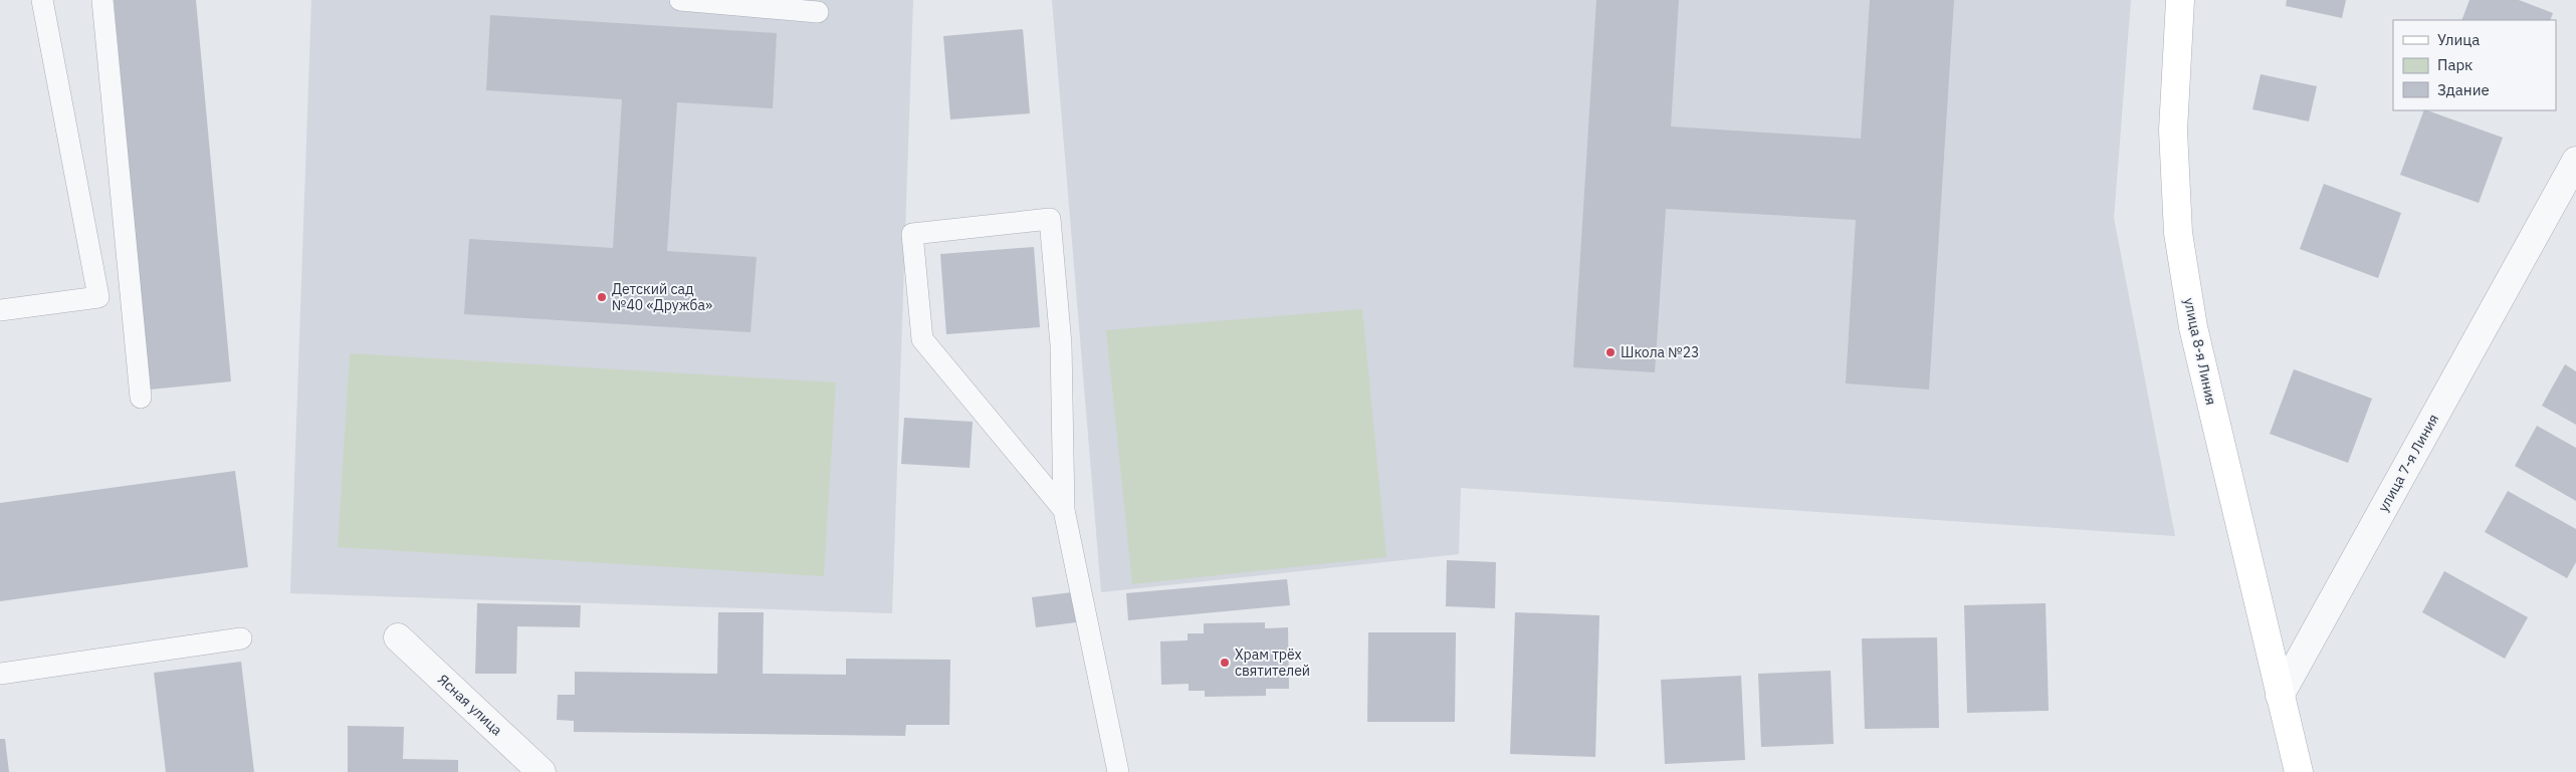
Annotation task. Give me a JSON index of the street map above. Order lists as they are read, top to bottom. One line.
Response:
{"streets":{"street":["улица 8-я Линия","улица 7-я Линия","Ясная улица"]},"crossings":[["улица 8-я Линия","улица 7-я Линия"]],"places":["Детский сад №40 «Дружба»","Школа №23","Храм трёх святителей"],"legend":["Улица","Парк","Здание"]}
